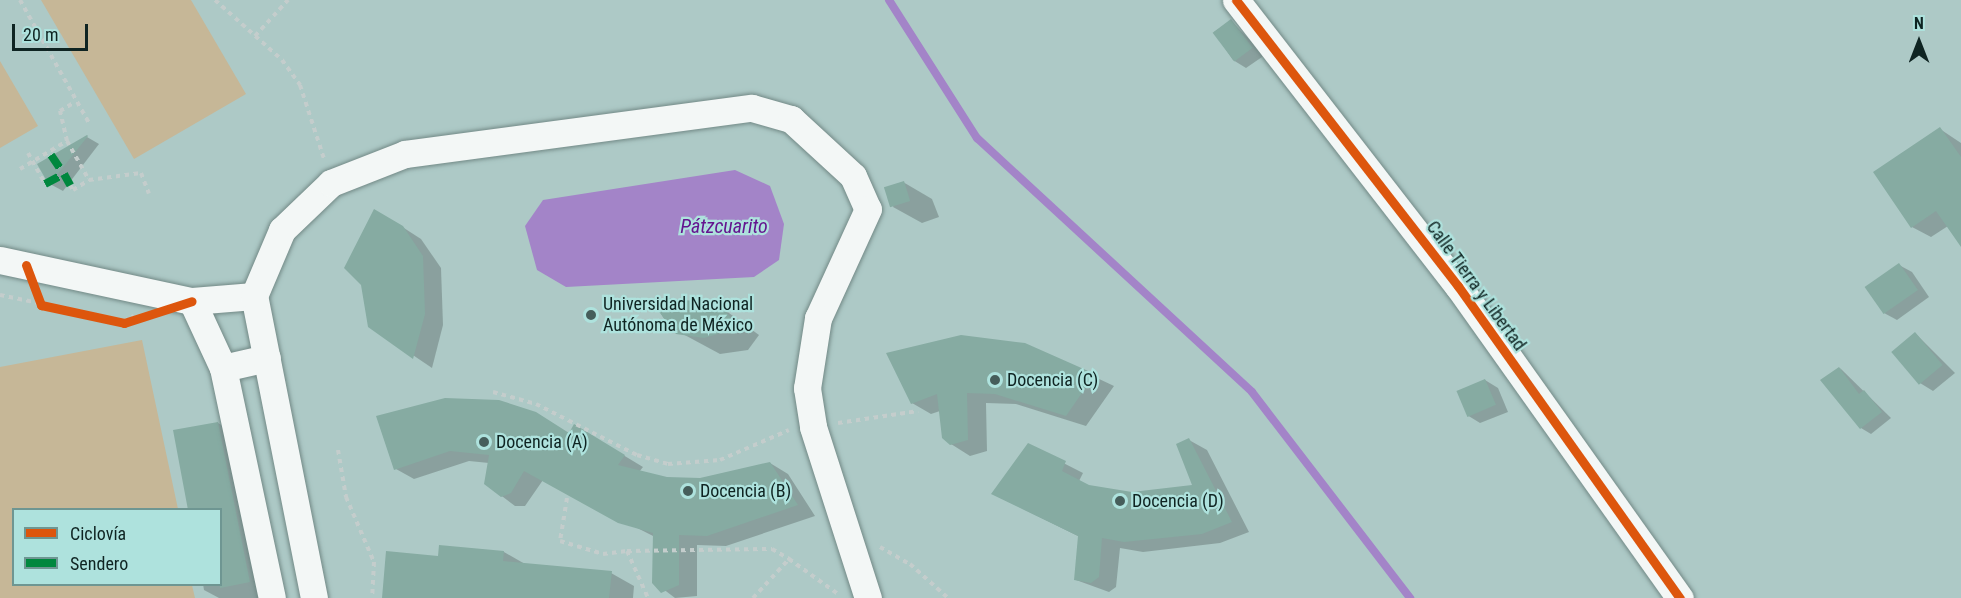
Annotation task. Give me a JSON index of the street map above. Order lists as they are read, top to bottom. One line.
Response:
{"streets":{"street":["Calle Tierra y Libertad"]},"water":["Pátzcuarito"],"places":["Universidad Nacional Autónoma de México","Docencia (C)","Docencia (A)","Docencia (B)","Docencia (D)"],"legend":["Ciclovía","Sendero"],"scale_bar":"20 m","north":"top"}
